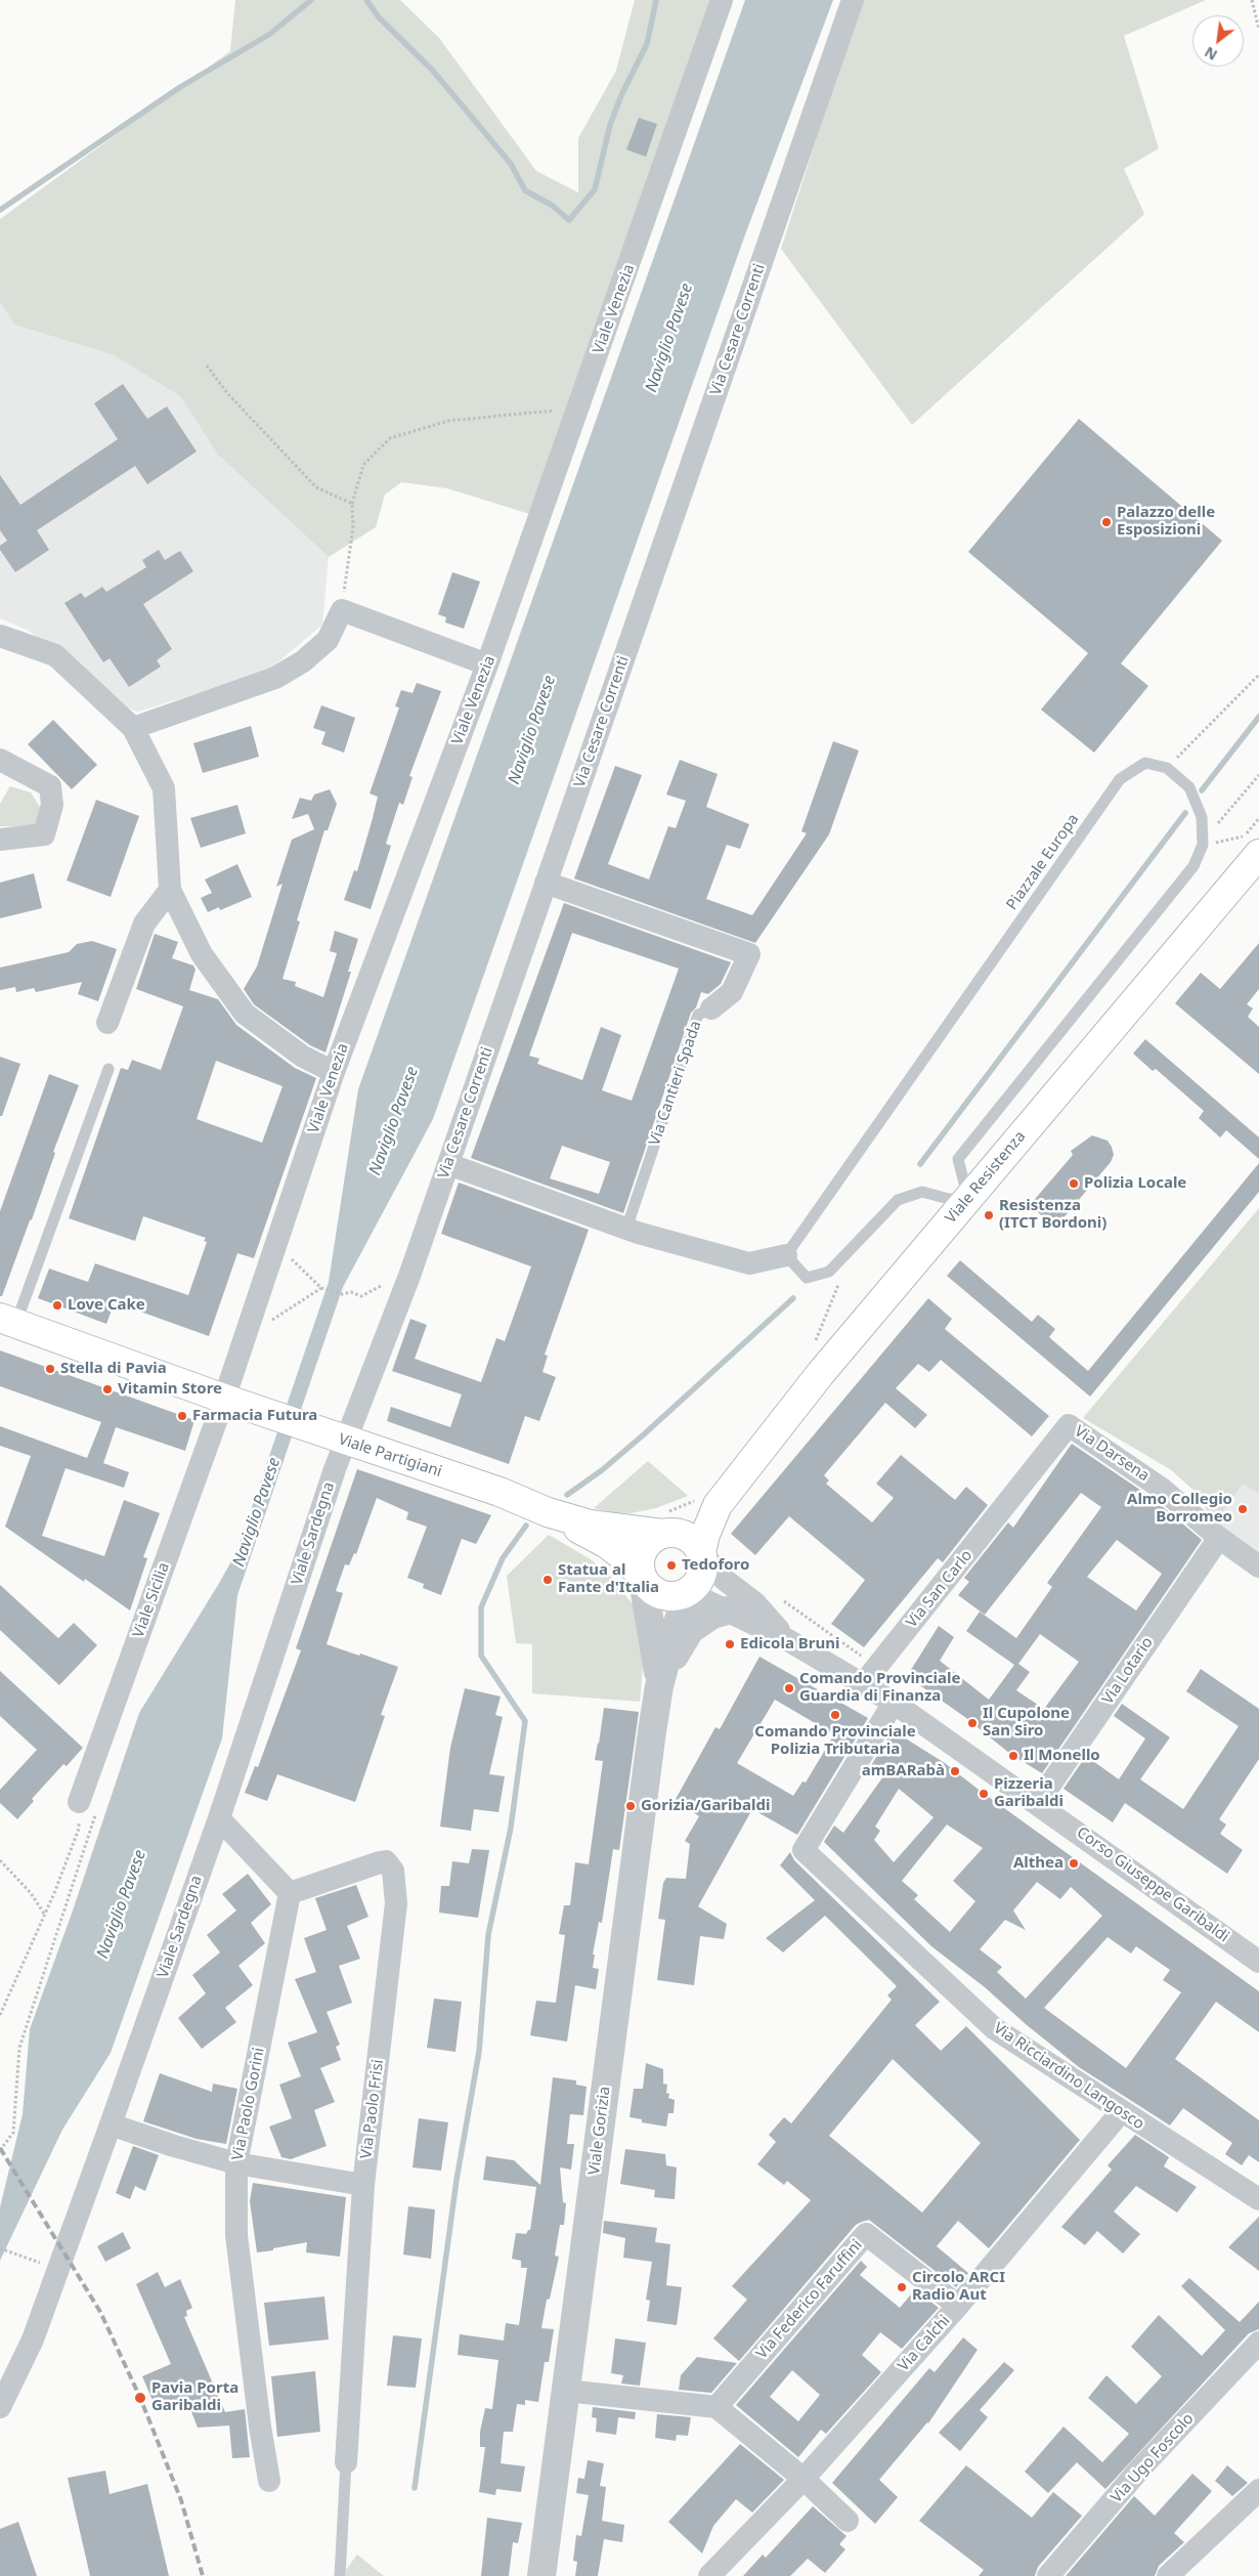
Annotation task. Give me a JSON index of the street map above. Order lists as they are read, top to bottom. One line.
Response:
{"streets":{"main road":["Viale Resistenza","Viale Partigiani"],"street":["Viale Venezia","Via Cesare Correnti","Via Cantieri Spada","Via Darsena","Viale Sardegna","Via San Carlo","Viale Sicilia","Via Lotario","Corso Giuseppe Garibaldi","Via Ricciardino Langosco","Via Paolo Gorini","Via Paolo Frisi","Viale Gorizia","Via Federico Faruffini","Via Calchi","Via Ugo Foscolo"],"lane":["Piazzale Europa"]},"crossings":[["Viale Venezia","Viale Partigiani"],["Viale Venezia","Viale Sicilia"],["Via Cesare Correnti","Via Cantieri Spada"],["Via Cesare Correnti","Viale Partigiani"],["Via Cesare Correnti","Viale Sardegna"],["Viale Resistenza","Viale Partigiani"],["Viale Resistenza","Corso Giuseppe Garibaldi"],["Viale Resistenza","Viale Gorizia"],["Via Darsena","Via San Carlo"],["Via Darsena","Via Lotario"],["Viale Partigiani","Viale Sardegna"],["Viale Partigiani","Viale Sicilia"],["Viale Partigiani","Corso Giuseppe Garibaldi"],["Viale Partigiani","Viale Gorizia"],["Via San Carlo","Corso Giuseppe Garibaldi"],["Via Lotario","Corso Giuseppe Garibaldi"],["Corso Giuseppe Garibaldi","Via Ricciardino Langosco"],["Corso Giuseppe Garibaldi","Viale Gorizia"],["Via Ricciardino Langosco","Via Calchi"],["Via Paolo Gorini","Via Paolo Frisi"],["Via Federico Faruffini","Via Calchi"]],"water":["Naviglio Pavese"],"places":["Palazzo delle Esposizioni","Polizia Locale","Resistenza (ITCT Bordoni)","Love Cake","Stella di Pavia","Vitamin Store","Farmacia Futura","Almo Collegio Borromeo","Tedoforo","Statua al Fante d'Italia","Edicola Bruni","Comando Provinciale Guardia di Finanza","Comando Provinciale Polizia Tributaria","Il Cupolone San Siro","Il Monello","amBARabà","Pizzeria Garibaldi","Gorizia/Garibaldi","Althea","Circolo ARCI Radio Aut","Pavia Porta Garibaldi"],"north":"bottom left"}
